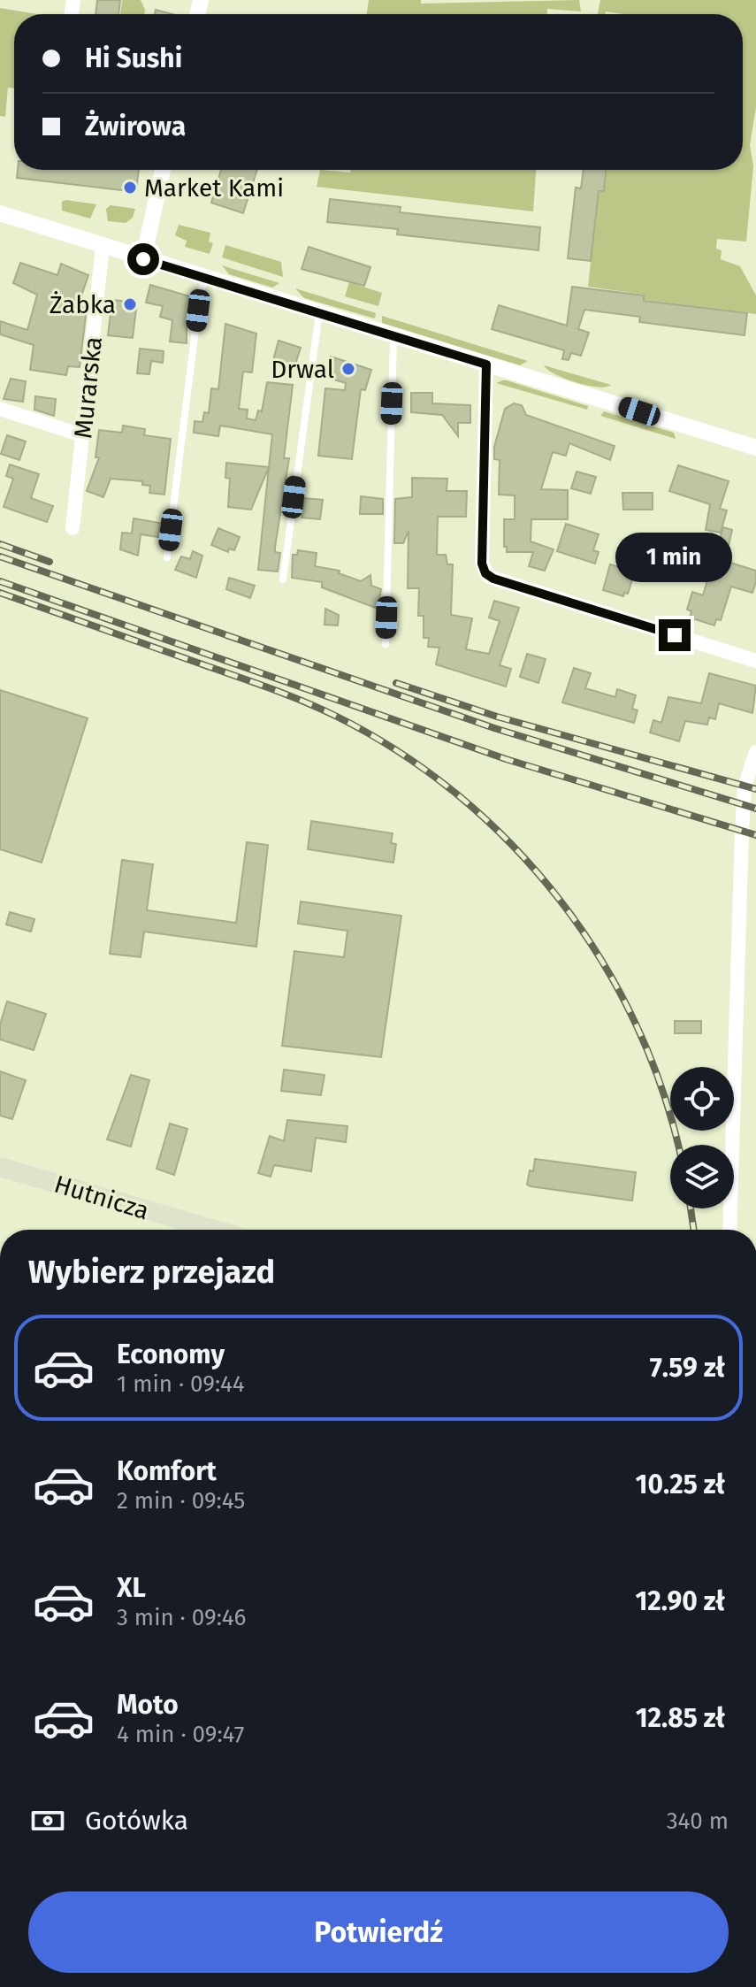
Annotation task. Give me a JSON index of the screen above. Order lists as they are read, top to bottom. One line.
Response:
{"streets":{"main road":["Hutnicza"],"street":["Murarska"]},"places":["Market Kami","Żabka","Drwal"],"page":{"banner":["Hi Sushi","Żwirowa"],"bubble":"1 min","heading":"Wybierz przejazd","list":[{"name":"Economy","note":"1 min · 09:44","value":"7.59 zł"},{"name":"Komfort","note":"2 min · 09:45","value":"10.25 zł"},{"name":"XL","note":"3 min · 09:46","value":"12.90 zł"},{"name":"Moto","note":"4 min · 09:47","value":"12.85 zł"}],"pay":["Gotówka","340 m"],"buttons":"Potwierdź"}}
